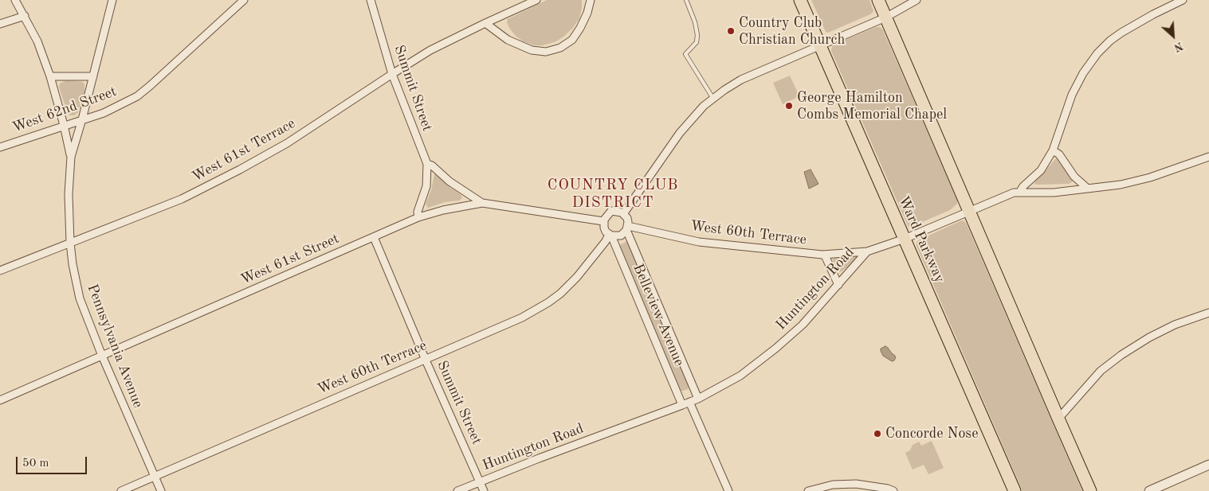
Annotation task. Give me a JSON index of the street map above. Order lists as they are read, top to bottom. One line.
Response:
{"streets":{"main road":["Ward Parkway"],"street":["Summit Street","West 62nd Street","West 61st Terrace","West 60th Terrace","West 61st Street","Huntington Road","Belleview Avenue","Pennsylvania Avenue"]},"crossings":[["Summit Street","West 61st Terrace"],["Summit Street","West 60th Terrace"],["Summit Street","West 61st Street"],["Summit Street","Huntington Road"],["West 62nd Street","Pennsylvania Avenue"],["West 61st Terrace","Pennsylvania Avenue"],["West 60th Terrace","West 61st Street"],["West 60th Terrace","Huntington Road"],["West 60th Terrace","Belleview Avenue"],["West 60th Terrace","Pennsylvania Avenue"],["Ward Parkway","Huntington Road"],["West 61st Street","Belleview Avenue"],["West 61st Street","Pennsylvania Avenue"],["Huntington Road","Belleview Avenue"]],"districts":["COUNTRY CLUB DISTRICT"],"places":["Country Club Christian Church","George Hamilton Combs Memorial Chapel","Concorde Nose"],"scale_bar":"50 m","north":"bottom right"}
